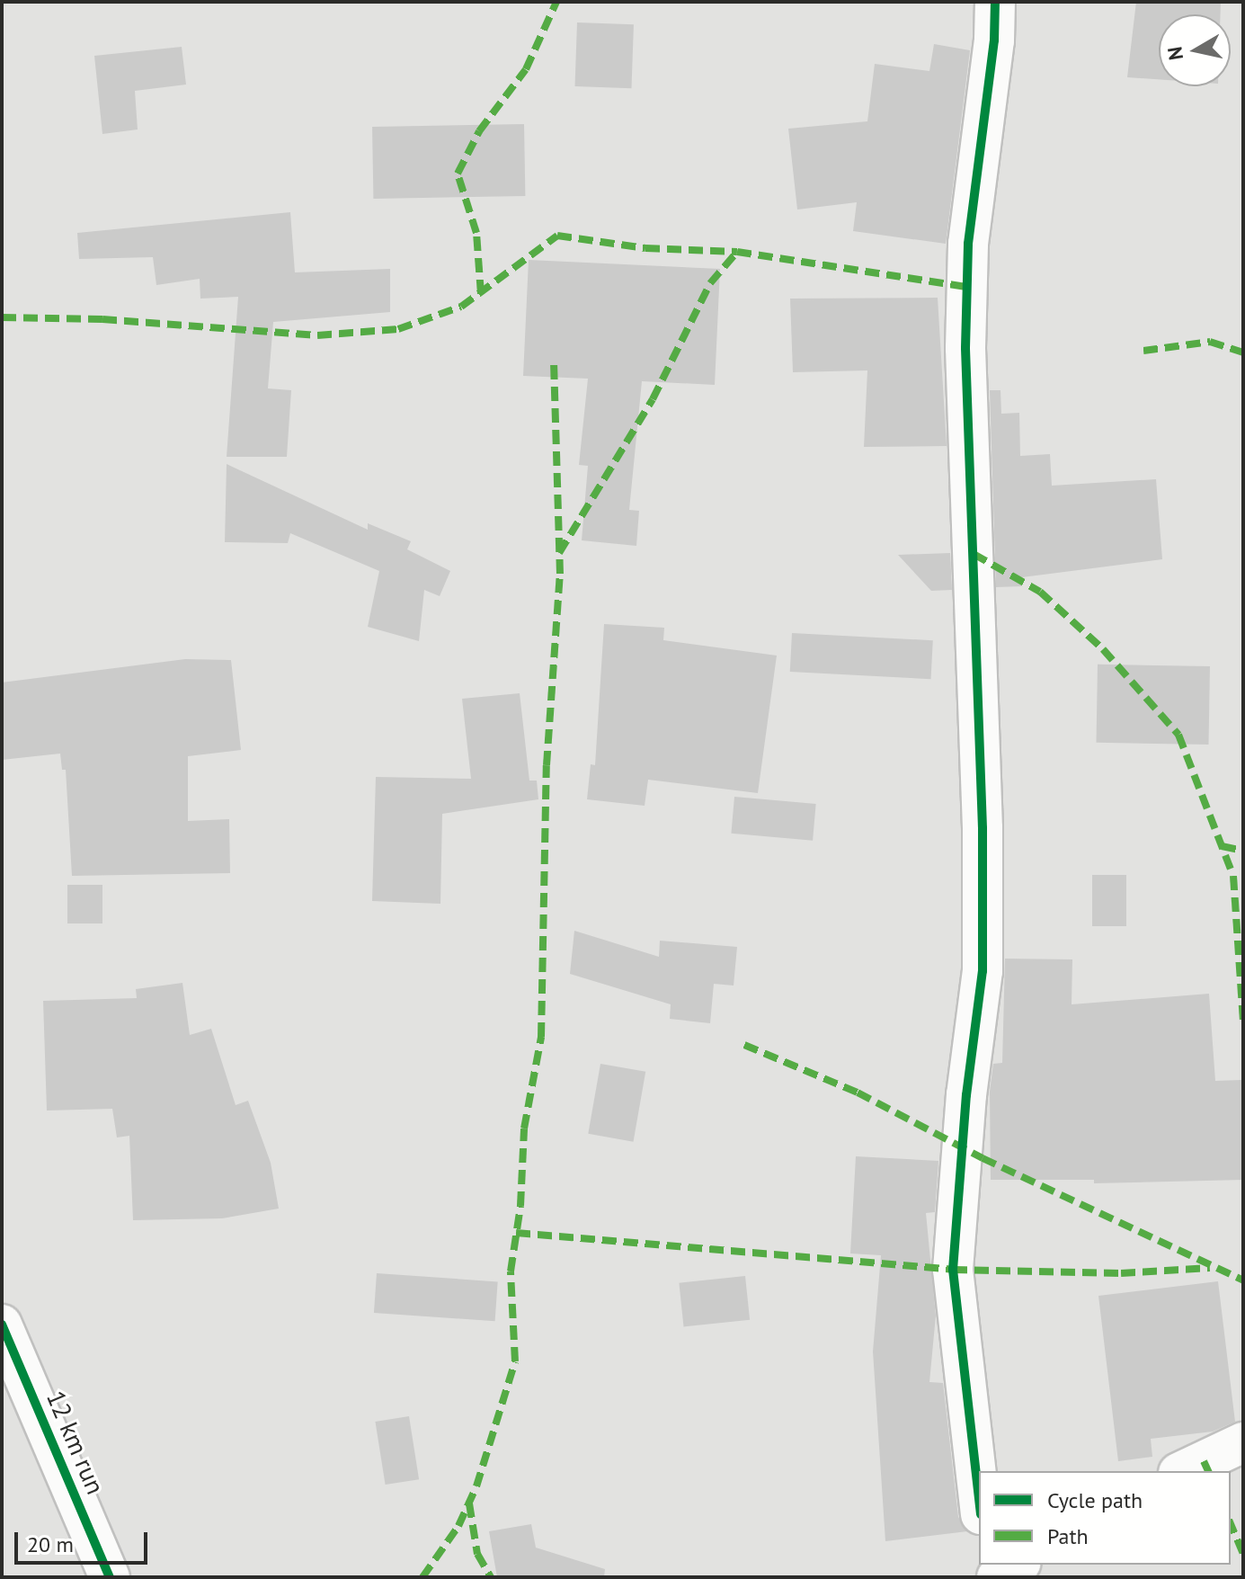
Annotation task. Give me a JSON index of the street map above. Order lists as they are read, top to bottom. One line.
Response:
{"streets":{"street":["12 km run"]},"legend":["Cycle path","Path"],"scale_bar":"20 m","north":"left"}
